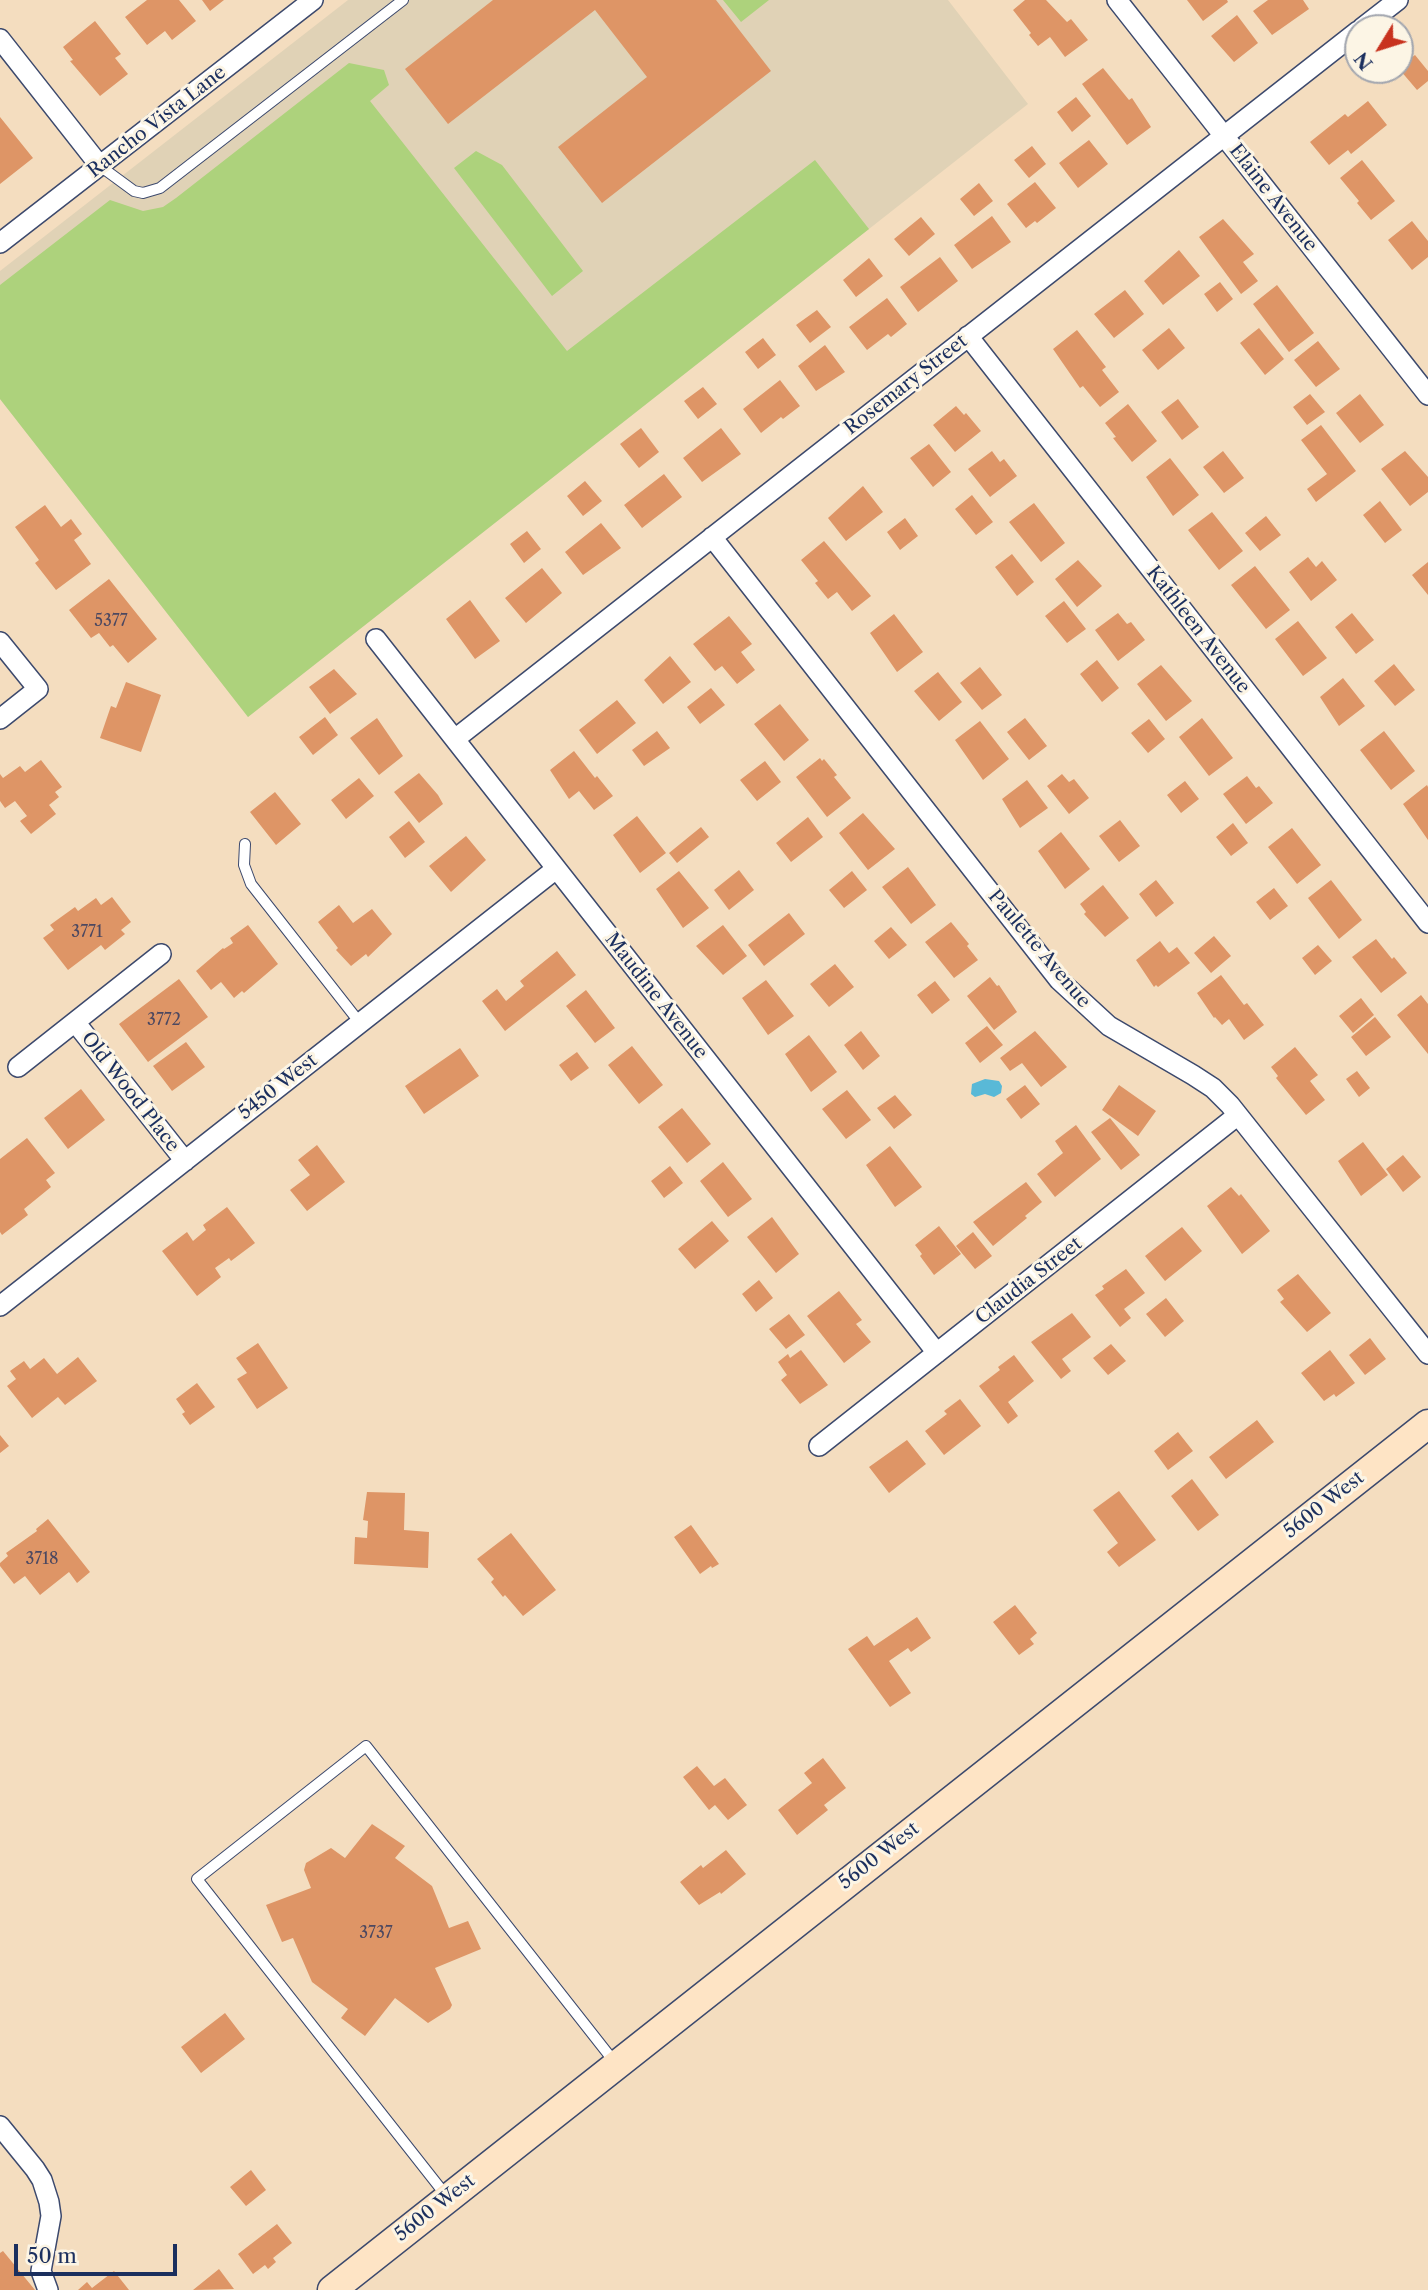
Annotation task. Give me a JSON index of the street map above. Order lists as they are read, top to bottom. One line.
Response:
{"streets":{"main road":["5600 West"],"street":["Rancho Vista Lane","Elaine Avenue","Rosemary Street","Kathleen Avenue","Paulette Avenue","Maudine Avenue","5450 West","Old Wood Place","Claudia Street"]},"crossings":[["Elaine Avenue","Rosemary Street"],["Rosemary Street","Kathleen Avenue"],["Rosemary Street","Paulette Avenue"],["Rosemary Street","Maudine Avenue"],["Paulette Avenue","Claudia Street"],["Maudine Avenue","5450 West"],["Maudine Avenue","Claudia Street"],["5450 West","Old Wood Place"]],"house_numbers":["5377","3771","3772","3718","3737"],"scale_bar":"50 m","north":"bottom left"}
